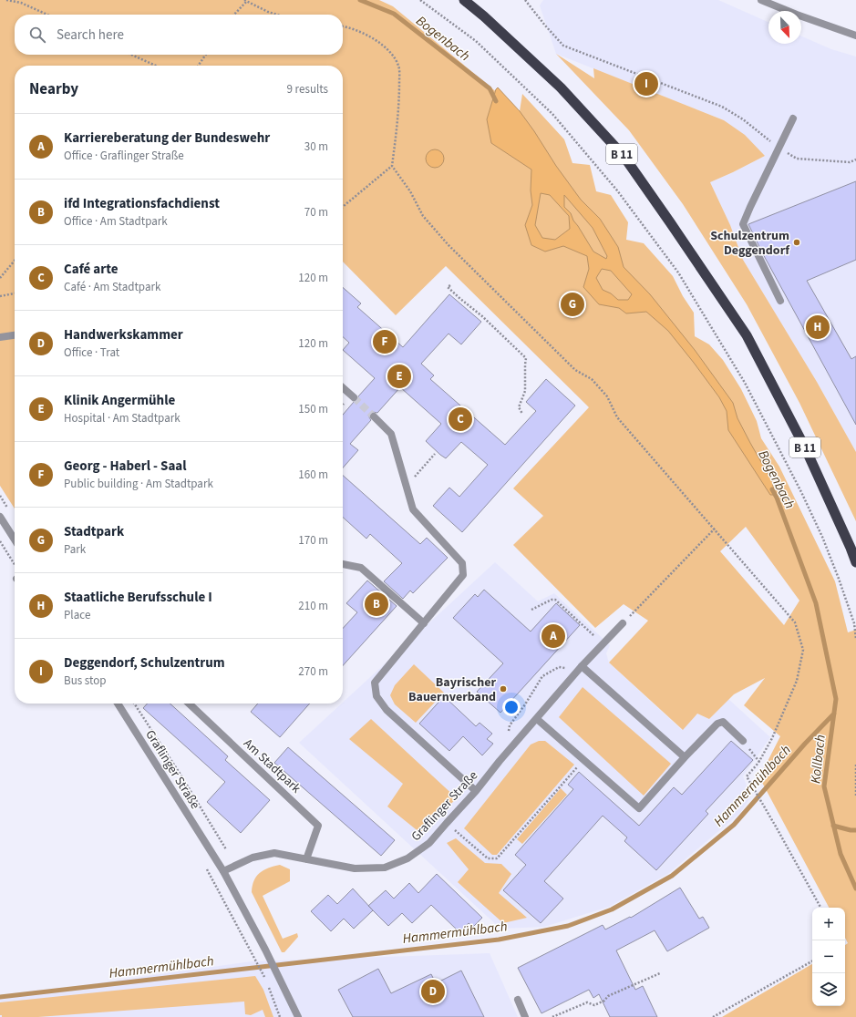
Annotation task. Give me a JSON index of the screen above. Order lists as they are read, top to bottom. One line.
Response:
{"streets":{"highway":["B 11"],"street":["Am Stadtpark","Graflinger Straße"]},"crossings":[["Am Stadtpark","Graflinger Straße"]],"water":["Bogenbach","Kollbach","Hammermühlbach"],"places":["Schulzentrum Deggendorf","Bayrischer Bauernverband"],"north":"bottom right","page":{"search":"Search here","heading":["Nearby","9 results"],"pins":["I","G","H","F","E","C","B","A","D"],"list":[{"mark":"A","name":"Karriereberatung der Bundeswehr","note":"Office · Graflinger Straße","value":"30 m"},{"mark":"B","name":"ifd Integrationsfachdienst","note":"Office · Am Stadtpark","value":"70 m"},{"mark":"C","name":"Café arte","note":"Café · Am Stadtpark","value":"120 m"},{"mark":"D","name":"Handwerkskammer","note":"Office · Trat","value":"120 m"},{"mark":"E","name":"Klinik Angermühle","note":"Hospital · Am Stadtpark","value":"150 m"},{"mark":"F","name":"Georg - Haberl - Saal","note":"Public building · Am Stadtpark","value":"160 m"},{"mark":"G","name":"Stadtpark","note":"Park","value":"170 m"},{"mark":"H","name":"Staatliche Berufsschule I","note":"Place","value":"210 m"},{"mark":"I","name":"Deggendorf, Schulzentrum","note":"Bus stop","value":"270 m"}],"map_buttons":["+","−"]}}
